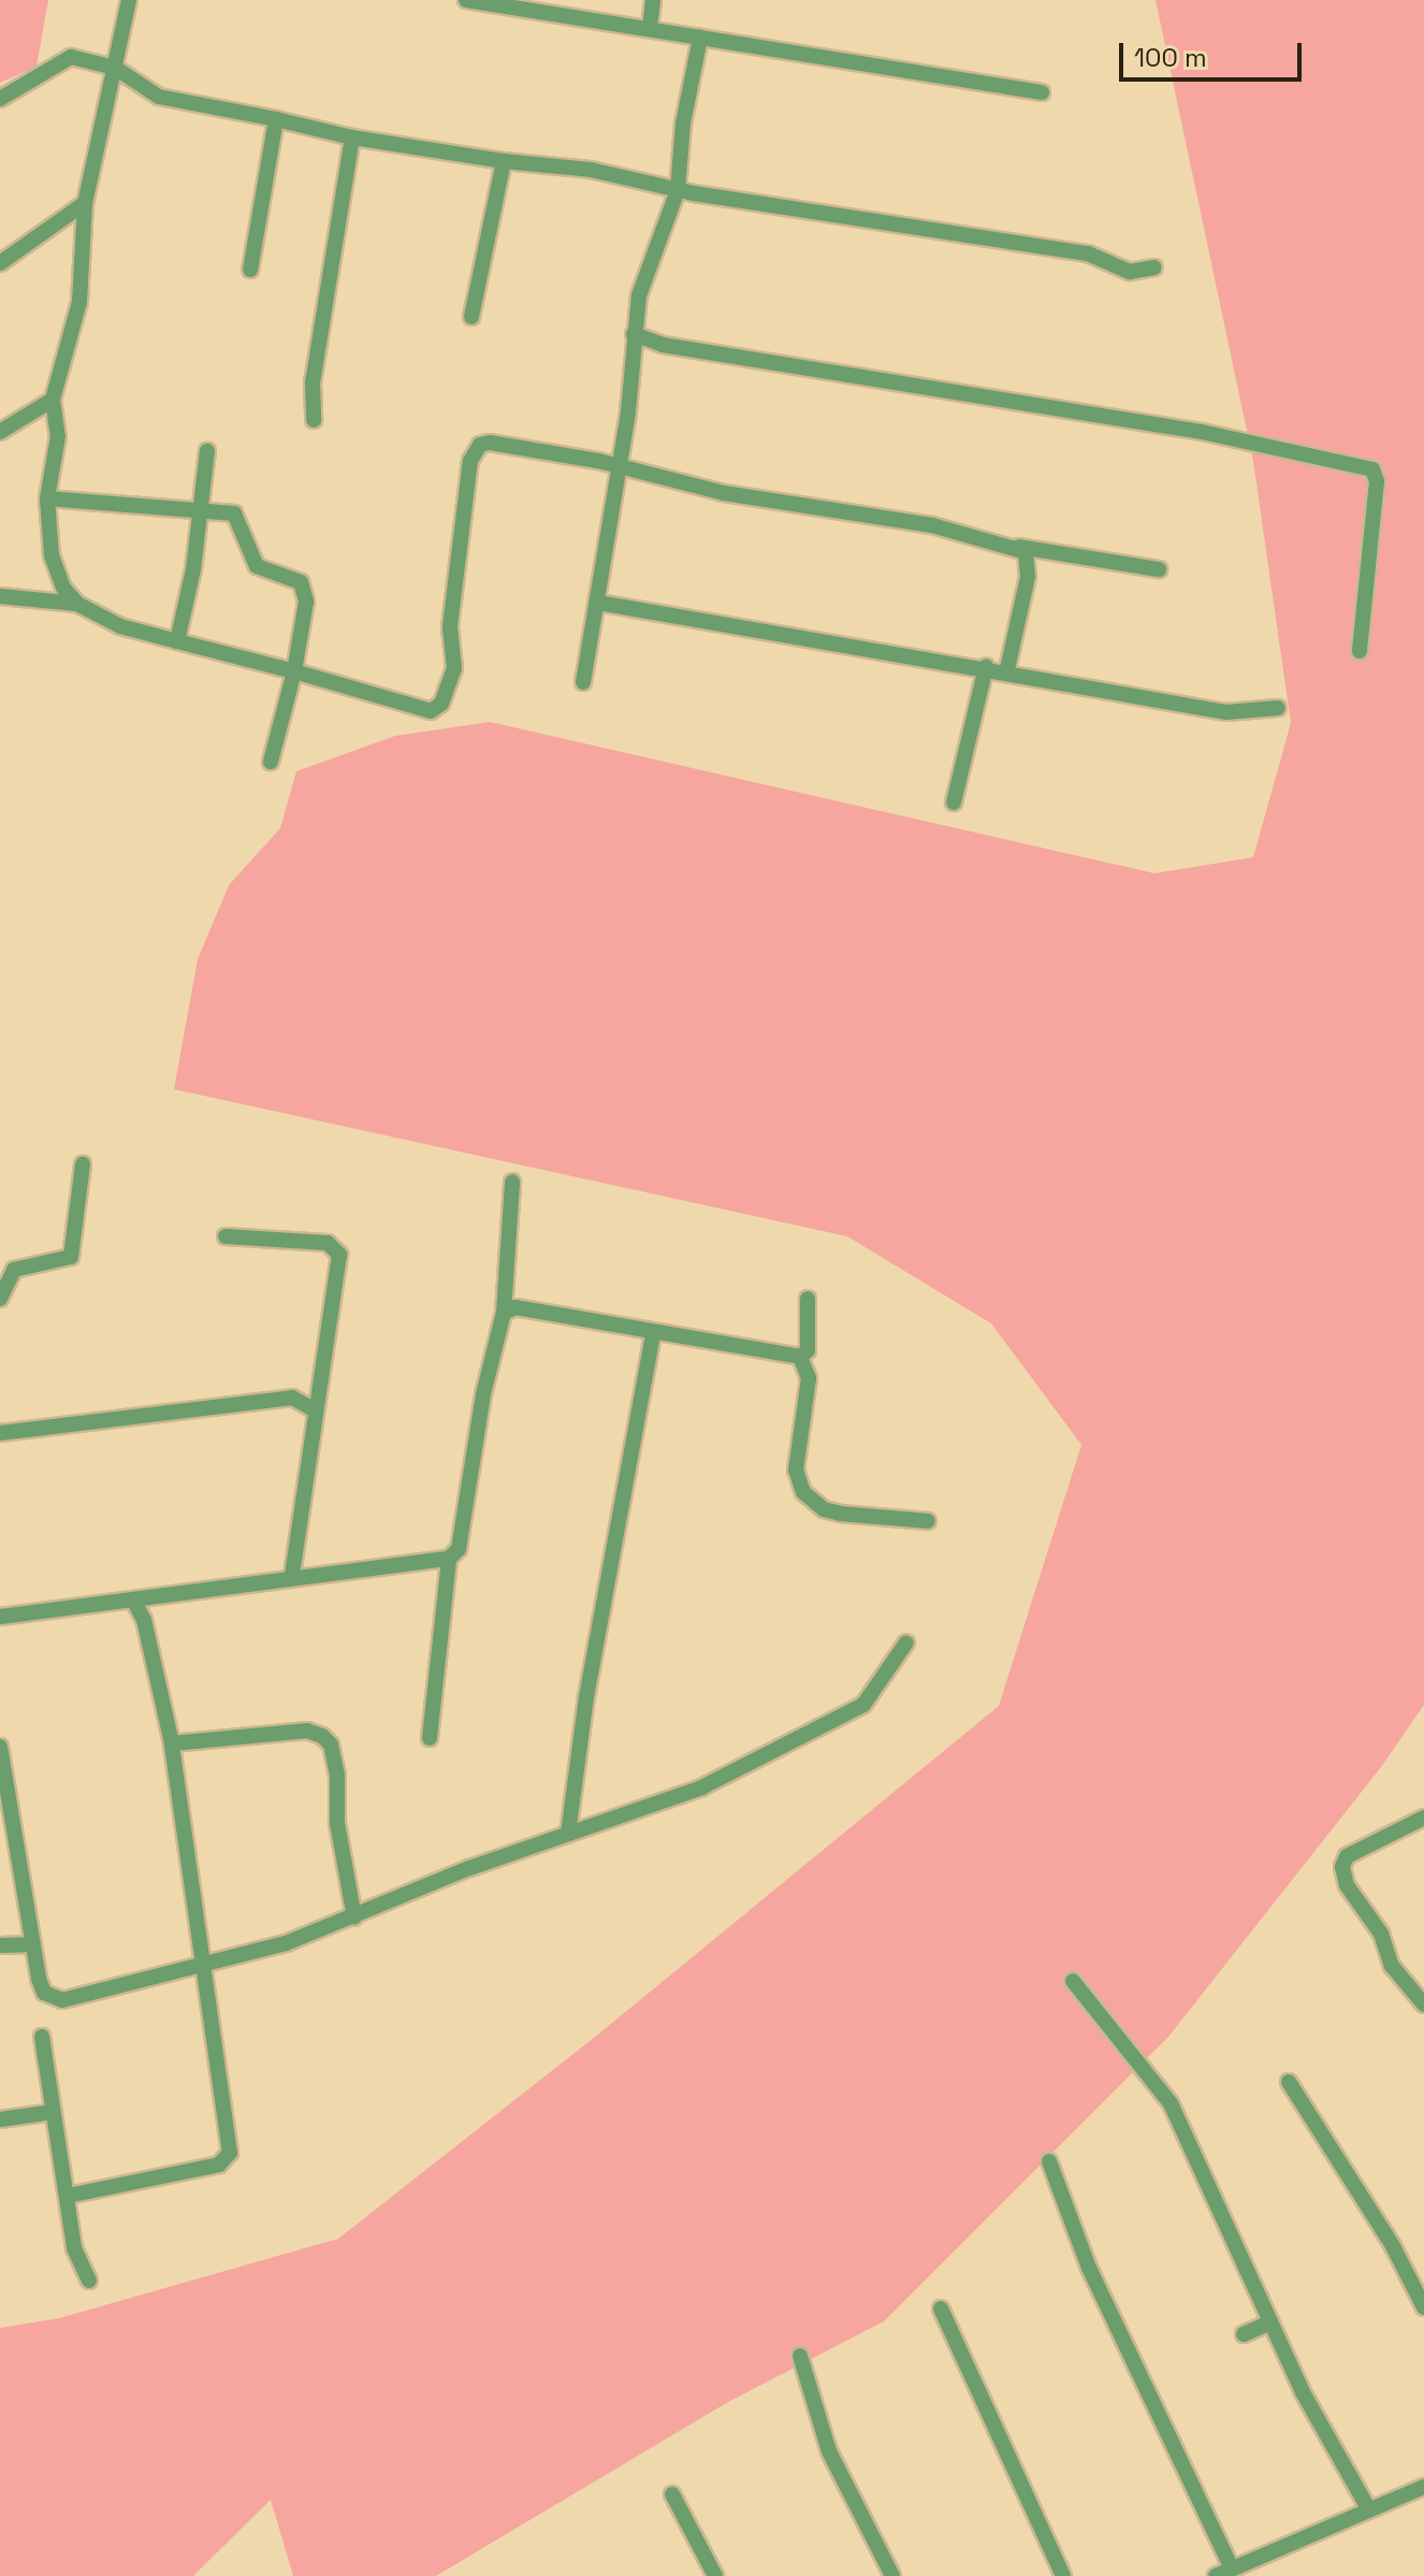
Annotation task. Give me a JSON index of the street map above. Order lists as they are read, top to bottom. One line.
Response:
{"scale_bar":"100 m"}
